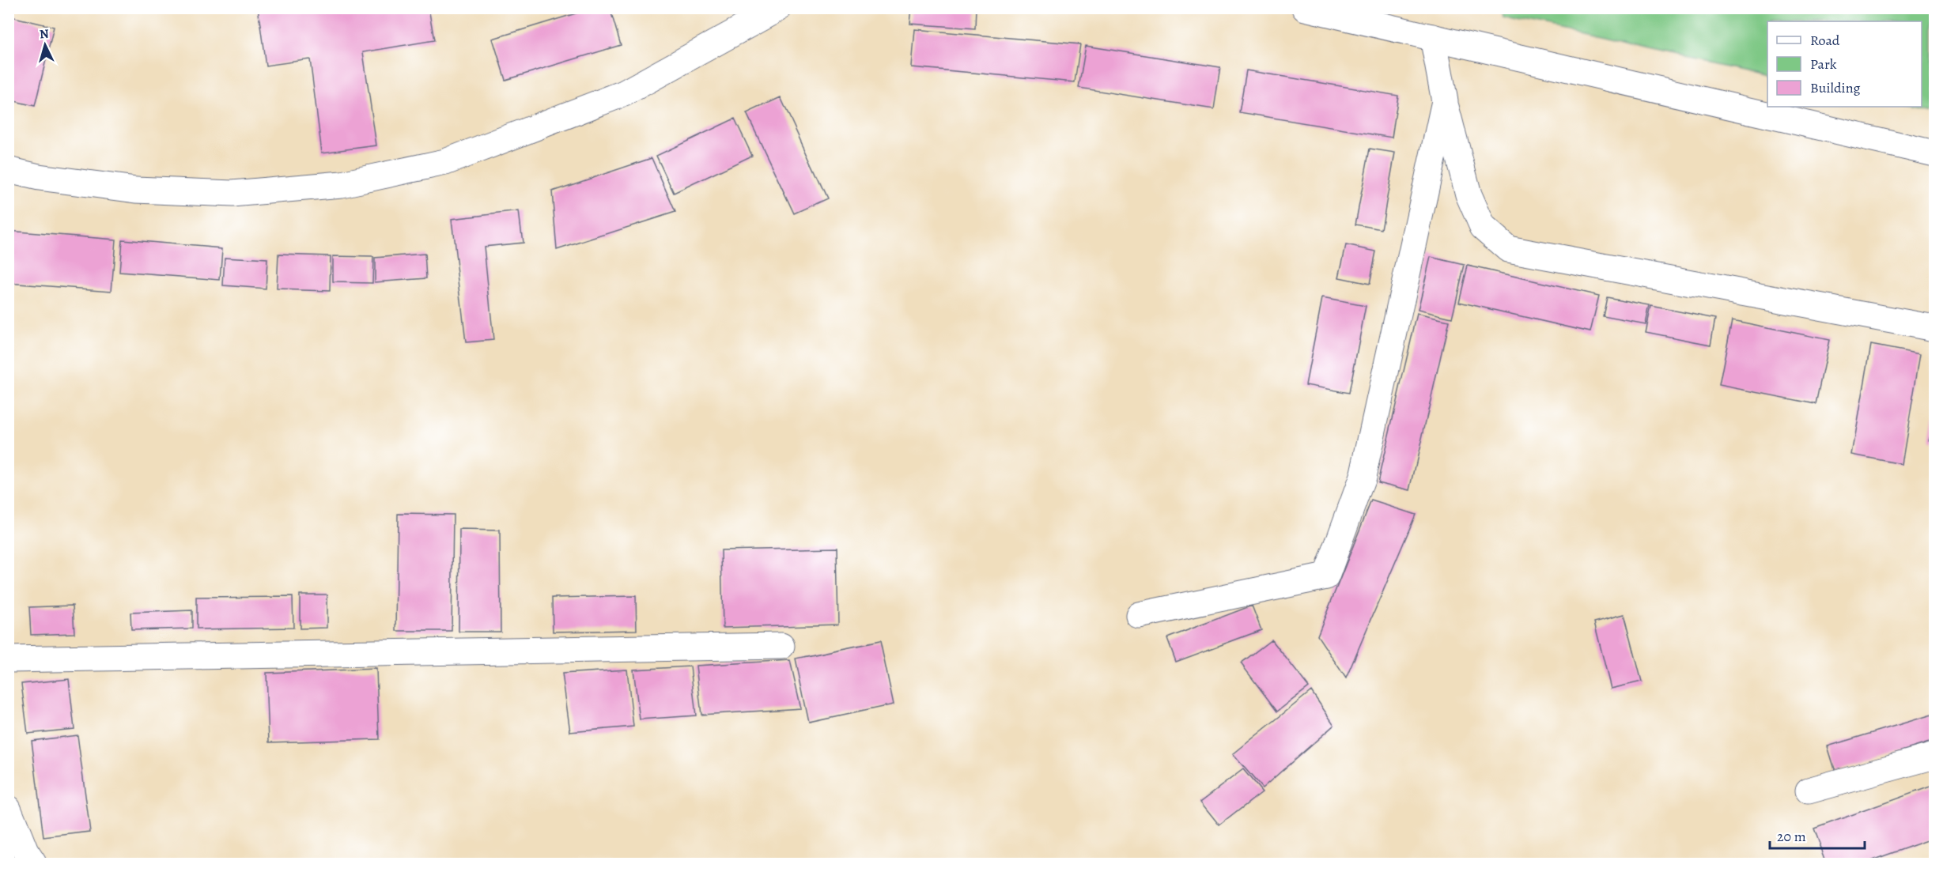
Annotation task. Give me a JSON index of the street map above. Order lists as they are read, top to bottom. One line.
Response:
{"legend":["Road","Park","Building"],"scale_bar":"20 m","north":"top"}
